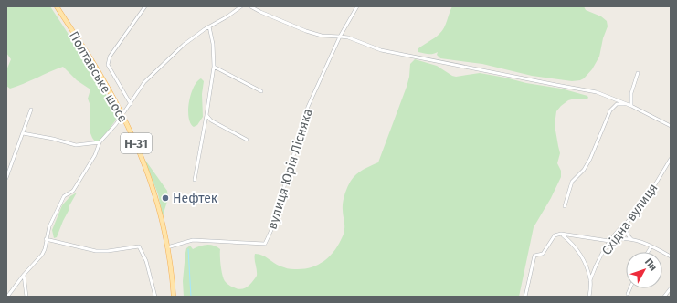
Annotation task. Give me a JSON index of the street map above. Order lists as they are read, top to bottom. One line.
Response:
{"streets":{"main road":["Полтавське шосе","Н-31"],"street":["вулиця Юрія Лісняка","Східна вулиця"]},"crossings":[["Полтавське шосе","вулиця Юрія Лісняка"]],"places":["Нефтек"],"north":"top right"}
